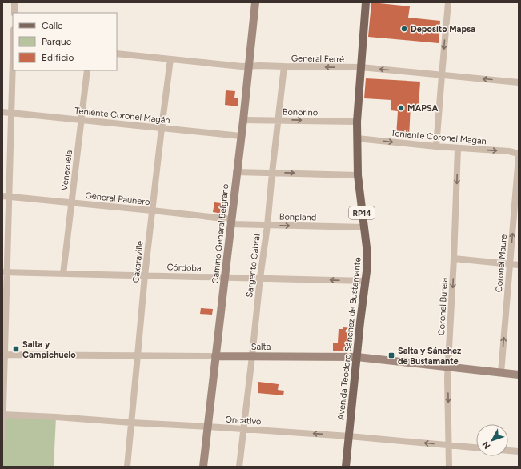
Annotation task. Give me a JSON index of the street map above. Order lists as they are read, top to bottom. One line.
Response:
{"streets":{"main road":["RP14","Avenida Teodoro Sánchez de Bustamante"],"street":["General Ferré","Bonorino","Teniente Coronel Magán","Venezuela","General Paunero","Bonpland","Camino General Belgrano","Caxaraville","Coronel Maure","Sargento Cabral","Córdoba","Coronel Burela","Salta","Oncativo"]},"crossings":[["General Ferré","Camino General Belgrano"],["General Ferré","Caxaraville"],["General Ferré","Sargento Cabral"],["General Ferré","Avenida Teodoro Sánchez de Bustamante"],["Bonorino","Camino General Belgrano"],["Bonorino","Sargento Cabral"],["Bonorino","Avenida Teodoro Sánchez de Bustamante"],["Teniente Coronel Magán","Venezuela"],["Teniente Coronel Magán","Camino General Belgrano"],["Teniente Coronel Magán","Caxaraville"],["Teniente Coronel Magán","Coronel Burela"],["Teniente Coronel Magán","Avenida Teodoro Sánchez de Bustamante"],["Venezuela","General Paunero"],["Venezuela","Córdoba"],["General Paunero","Bonpland"],["General Paunero","Camino General Belgrano"],["General Paunero","Caxaraville"],["Bonpland","Camino General Belgrano"],["Bonpland","Sargento Cabral"],["Bonpland","Avenida Teodoro Sánchez de Bustamante"],["Camino General Belgrano","Córdoba"],["Camino General Belgrano","Salta"],["Camino General Belgrano","Oncativo"],["Caxaraville","Córdoba"],["Caxaraville","Salta"],["Caxaraville","Oncativo"],["Coronel Maure","Salta"],["Sargento Cabral","Córdoba"],["Sargento Cabral","Salta"],["Sargento Cabral","Oncativo"],["Córdoba","Avenida Teodoro Sánchez de Bustamante"],["Coronel Burela","Salta"],["Coronel Burela","Oncativo"],["Avenida Teodoro Sánchez de Bustamante","Salta"],["Avenida Teodoro Sánchez de Bustamante","Oncativo"]],"one_way":["General Ferré","Coronel Maure","Coronel Burela","Oncativo"],"places":{"other":["Deposito Mapsa","MAPSA"],"transit":["Salta y Campichuelo","Salta y Sánchez de Bustamante"]},"legend":["Calle","Parque","Edificio"],"north":"bottom left"}
